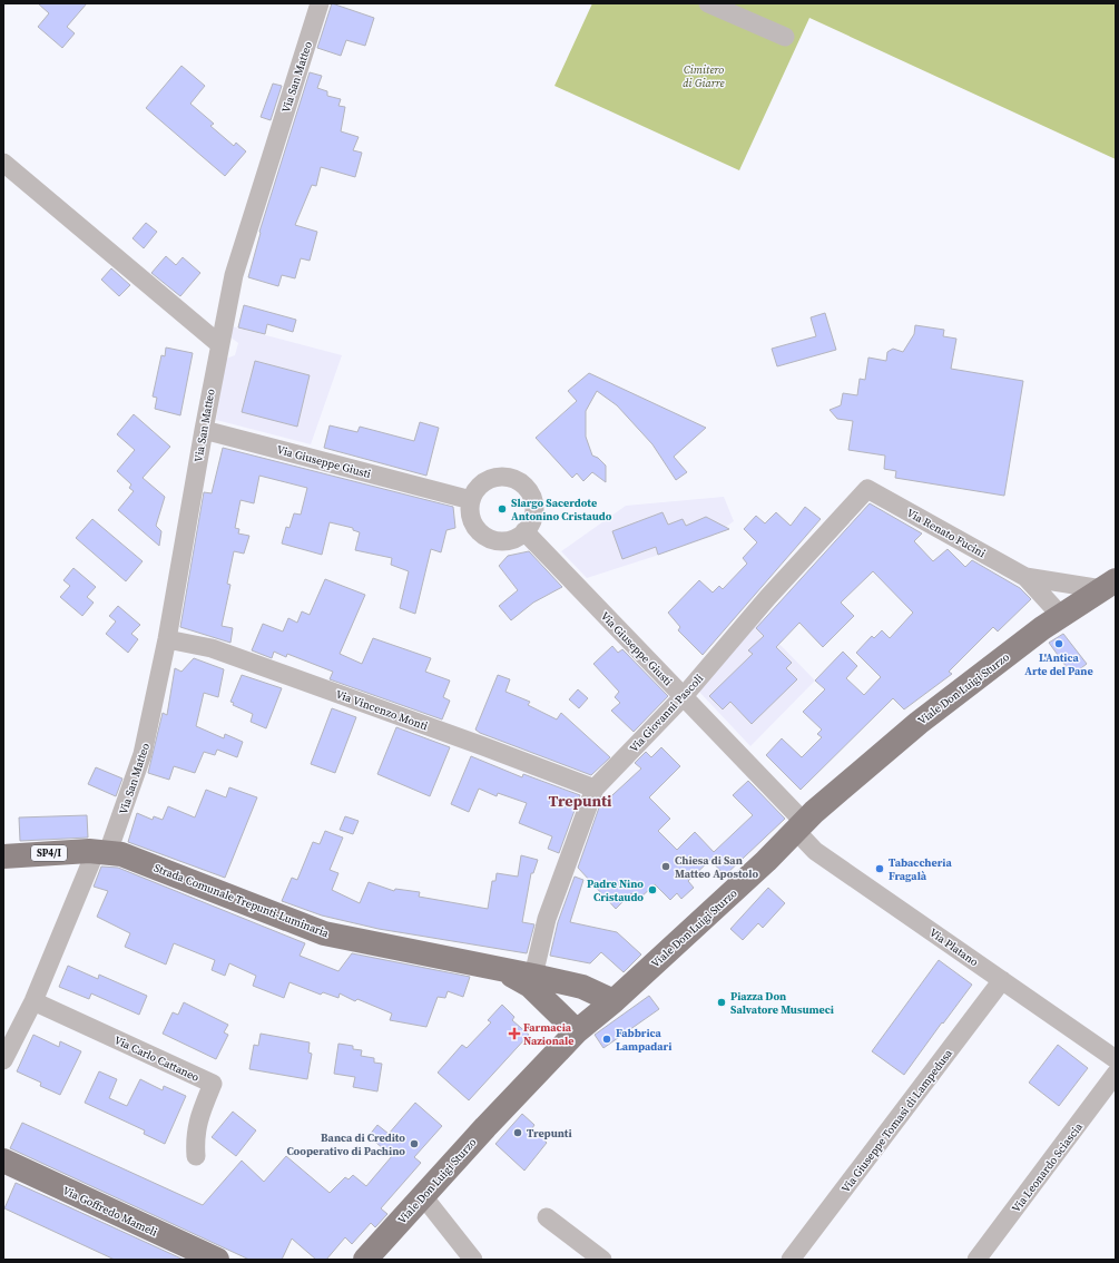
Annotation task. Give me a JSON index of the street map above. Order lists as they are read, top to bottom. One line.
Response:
{"streets":{"main road":["Viale Don Luigi Sturzo","SP4/I","Strada Comunale Trepunti-Luminaria","Via Goffredo Mameli"],"street":["Via San Matteo","Via Giuseppe Giusti","Via Renato Fucini","Via Vincenzo Monti","Via Giovanni Pascoli","Via Platano","Via Carlo Cattaneo","Via Giuseppe Tomasi di Lampedusa","Via Leonardo Sciascia"]},"crossings":[["Via San Matteo","Via Giuseppe Giusti"],["Via San Matteo","Via Vincenzo Monti"],["Via San Matteo","Strada Comunale Trepunti-Luminaria"],["Via San Matteo","Via Carlo Cattaneo"],["Via Giuseppe Giusti","Viale Don Luigi Sturzo"],["Via Giuseppe Giusti","Via Giovanni Pascoli"],["Via Giuseppe Giusti","Via Platano"],["Via Renato Fucini","Viale Don Luigi Sturzo"],["Via Renato Fucini","Via Giovanni Pascoli"],["Viale Don Luigi Sturzo","Via Platano"],["Via Vincenzo Monti","Via Giovanni Pascoli"],["Via Platano","Via Giuseppe Tomasi di Lampedusa"]],"districts":["Trepunti"],"parks":["Cimitero di Giarre"],"places":{"other":["Slargo Sacerdote Antonino Cristaudo","L'Antica Arte del Pane","Chiesa di San Matteo Apostolo","Tabaccheria Fragalà","Padre Nino Cristaudo","Piazza Don Salvatore Musumeci","Fabbrica Lampadari","Trepunti","Banca di Credito Cooperativo di Pachino"],"health":["Farmacia Nazionale"]}}
